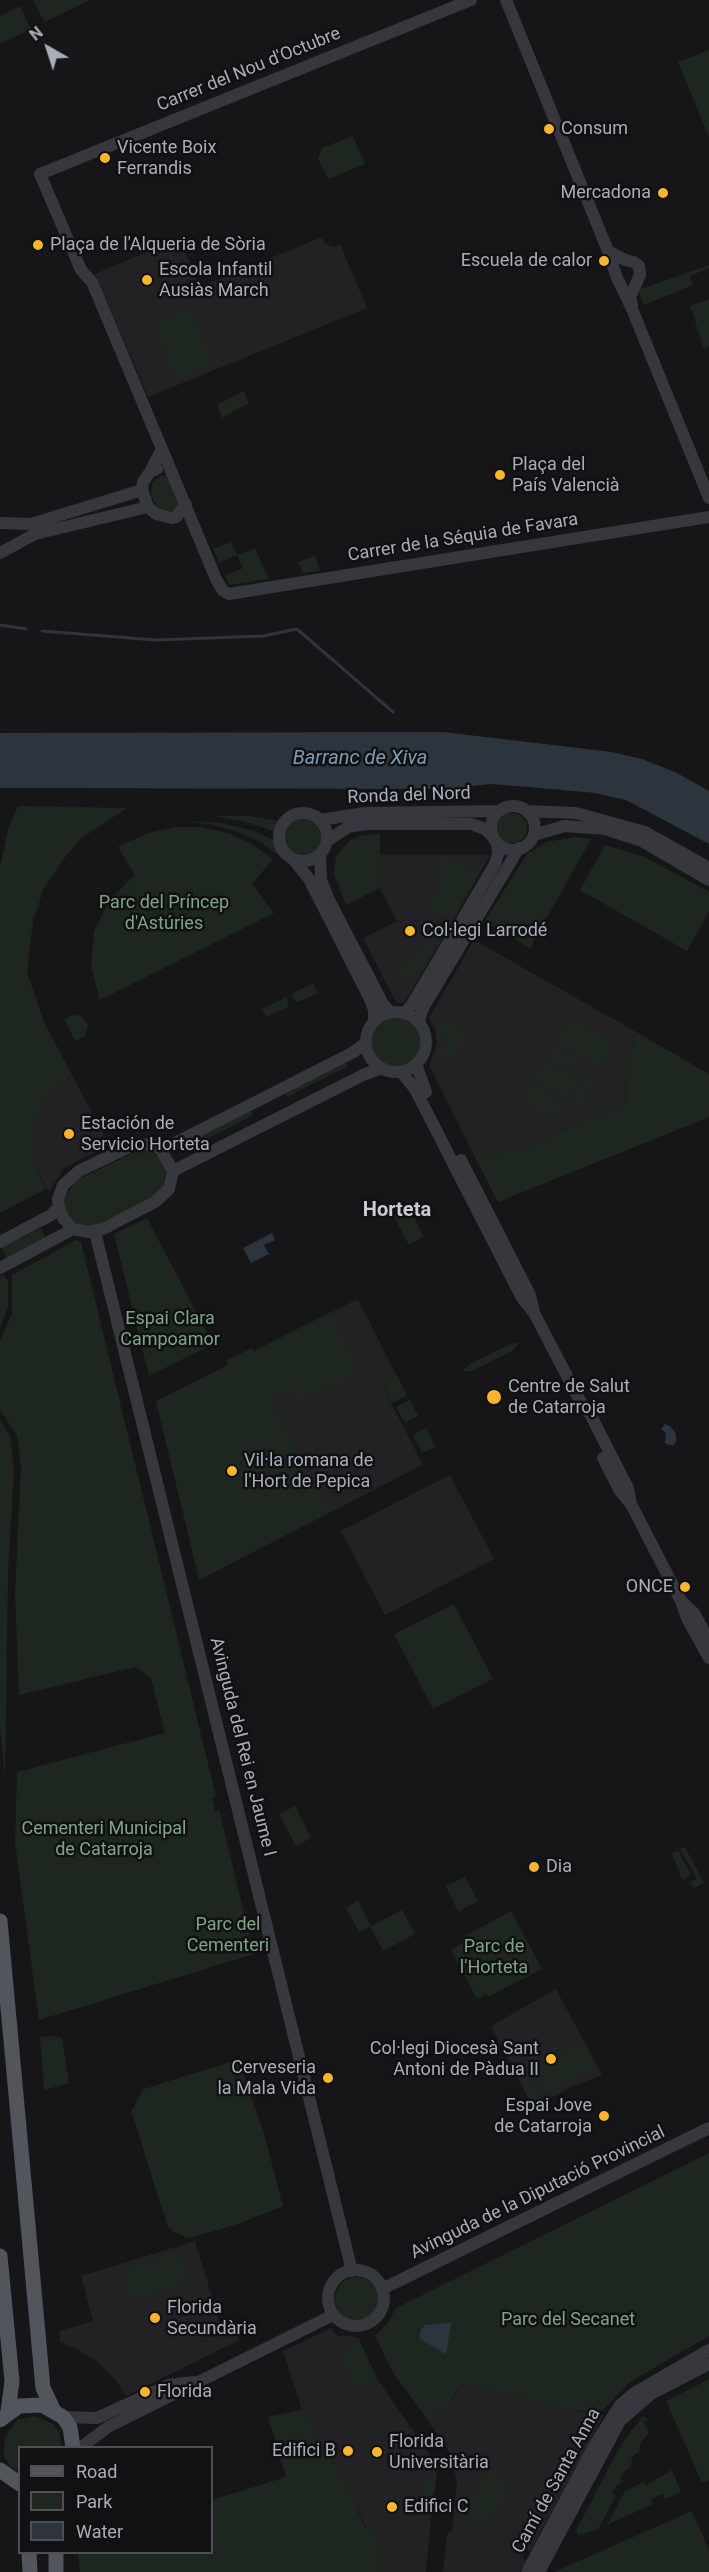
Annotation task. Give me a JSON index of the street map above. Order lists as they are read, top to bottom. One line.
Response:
{"streets":{"street":["Carrer del Nou d'Octubre","Carrer de la Séquia de Favara","Ronda del Nord","Avinguda del Rei en Jaume I","Avinguda de la Diputació Provincial","Camí de Santa Anna"]},"crossings":[["Avinguda del Rei en Jaume I","Avinguda de la Diputació Provincial"]],"districts":["Horteta"],"water":["Barranc de Xiva"],"parks":["Parc del Príncep d'Astúries","Espai Clara Campoamor","Cementeri Municipal de Catarroja","Parc del Cementeri","Parc de l'Horteta","Parc del Secanet"],"places":["Consum","Vicente Boix Ferrandis","Mercadona","Plaça de l'Alqueria de Sòria","Escuela de calor","Escola Infantil Ausiàs March","Plaça del País Valencià","Col·legi Larrodé","Estación de Servicio Horteta","Centre de Salut de Catarroja","Vil·la romana de l'Hort de Pepica","ONCE","Dia","Col·legi Diocesà Sant Antoni de Pàdua II","Cerveseria la Mala Vida","Espai Jove de Catarroja","Florida Secundària","Florida","Edifici B","Florida Universitària","Edifici C"],"legend":["Road","Park","Water"],"north":"top left"}
